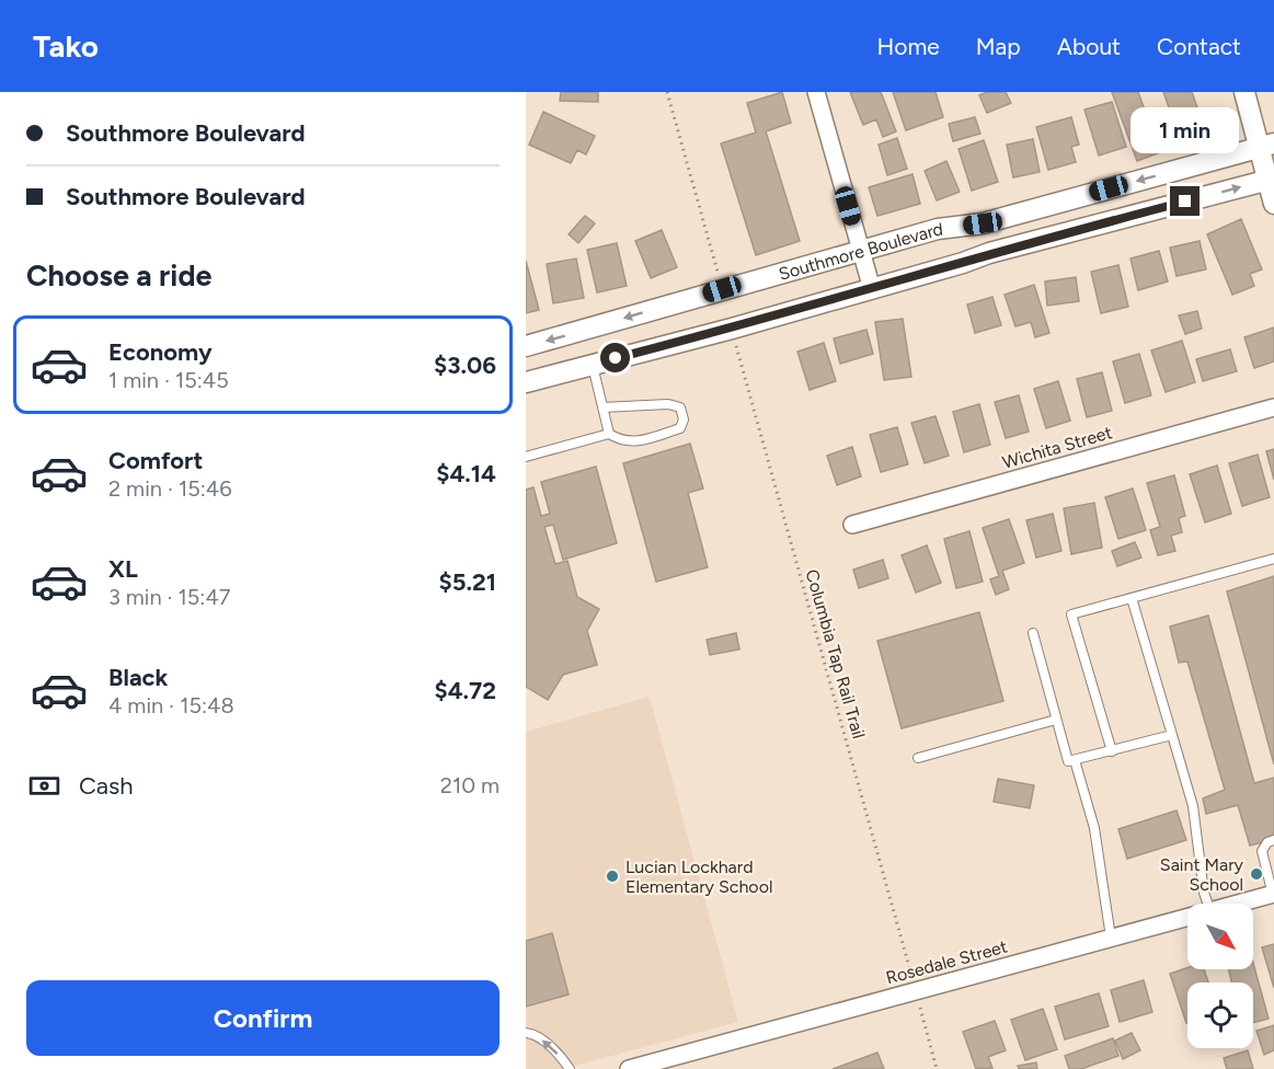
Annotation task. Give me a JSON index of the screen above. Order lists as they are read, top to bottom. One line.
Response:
{"streets":{"street":["Southmore Boulevard","Wichita Street","Rosedale Street"],"path":["Columbia Tap Rail Trail"]},"places":["Saint Mary School","Lucian Lockhard Elementary School"],"north":"bottom right","page":{"header":"Tako","nav":["Home","Map","About","Contact"],"banner":["Southmore Boulevard","Southmore Boulevard"],"bubble":"1 min","heading":"Choose a ride","list":[{"name":"Economy","note":"1 min · 15:45","value":"$3.06"},{"name":"Comfort","note":"2 min · 15:46","value":"$4.14"},{"name":"XL","note":"3 min · 15:47","value":"$5.21"},{"name":"Black","note":"4 min · 15:48","value":"$4.72"}],"pay":["Cash","210 m"],"buttons":"Confirm"}}
